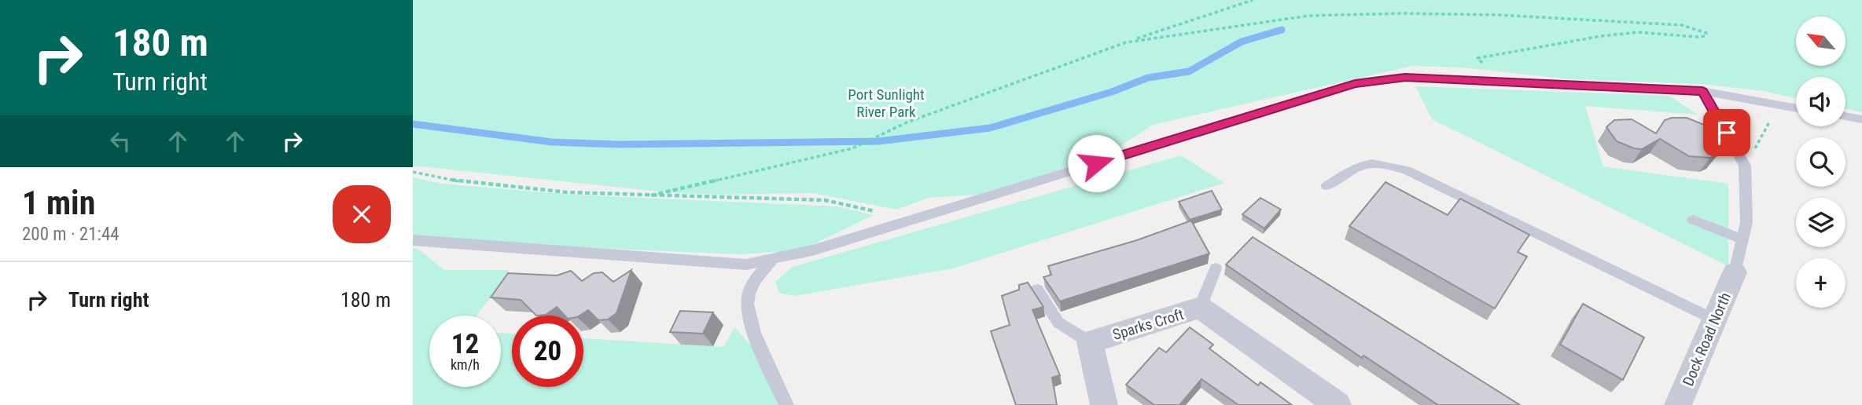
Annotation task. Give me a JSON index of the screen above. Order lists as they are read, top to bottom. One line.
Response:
{"streets":{"street":["Sparks Croft","Dock Road North"]},"parks":["Port Sunlight River Park"],"north":"top left","page":{"turn":["180 m","Turn right"],"map_buttons":"+","heading":["1 min","200 m · 21:44"],"list":[{"name":"Turn right","value":"180 m"}],"speed":"12 km/h","limit":"20"}}
